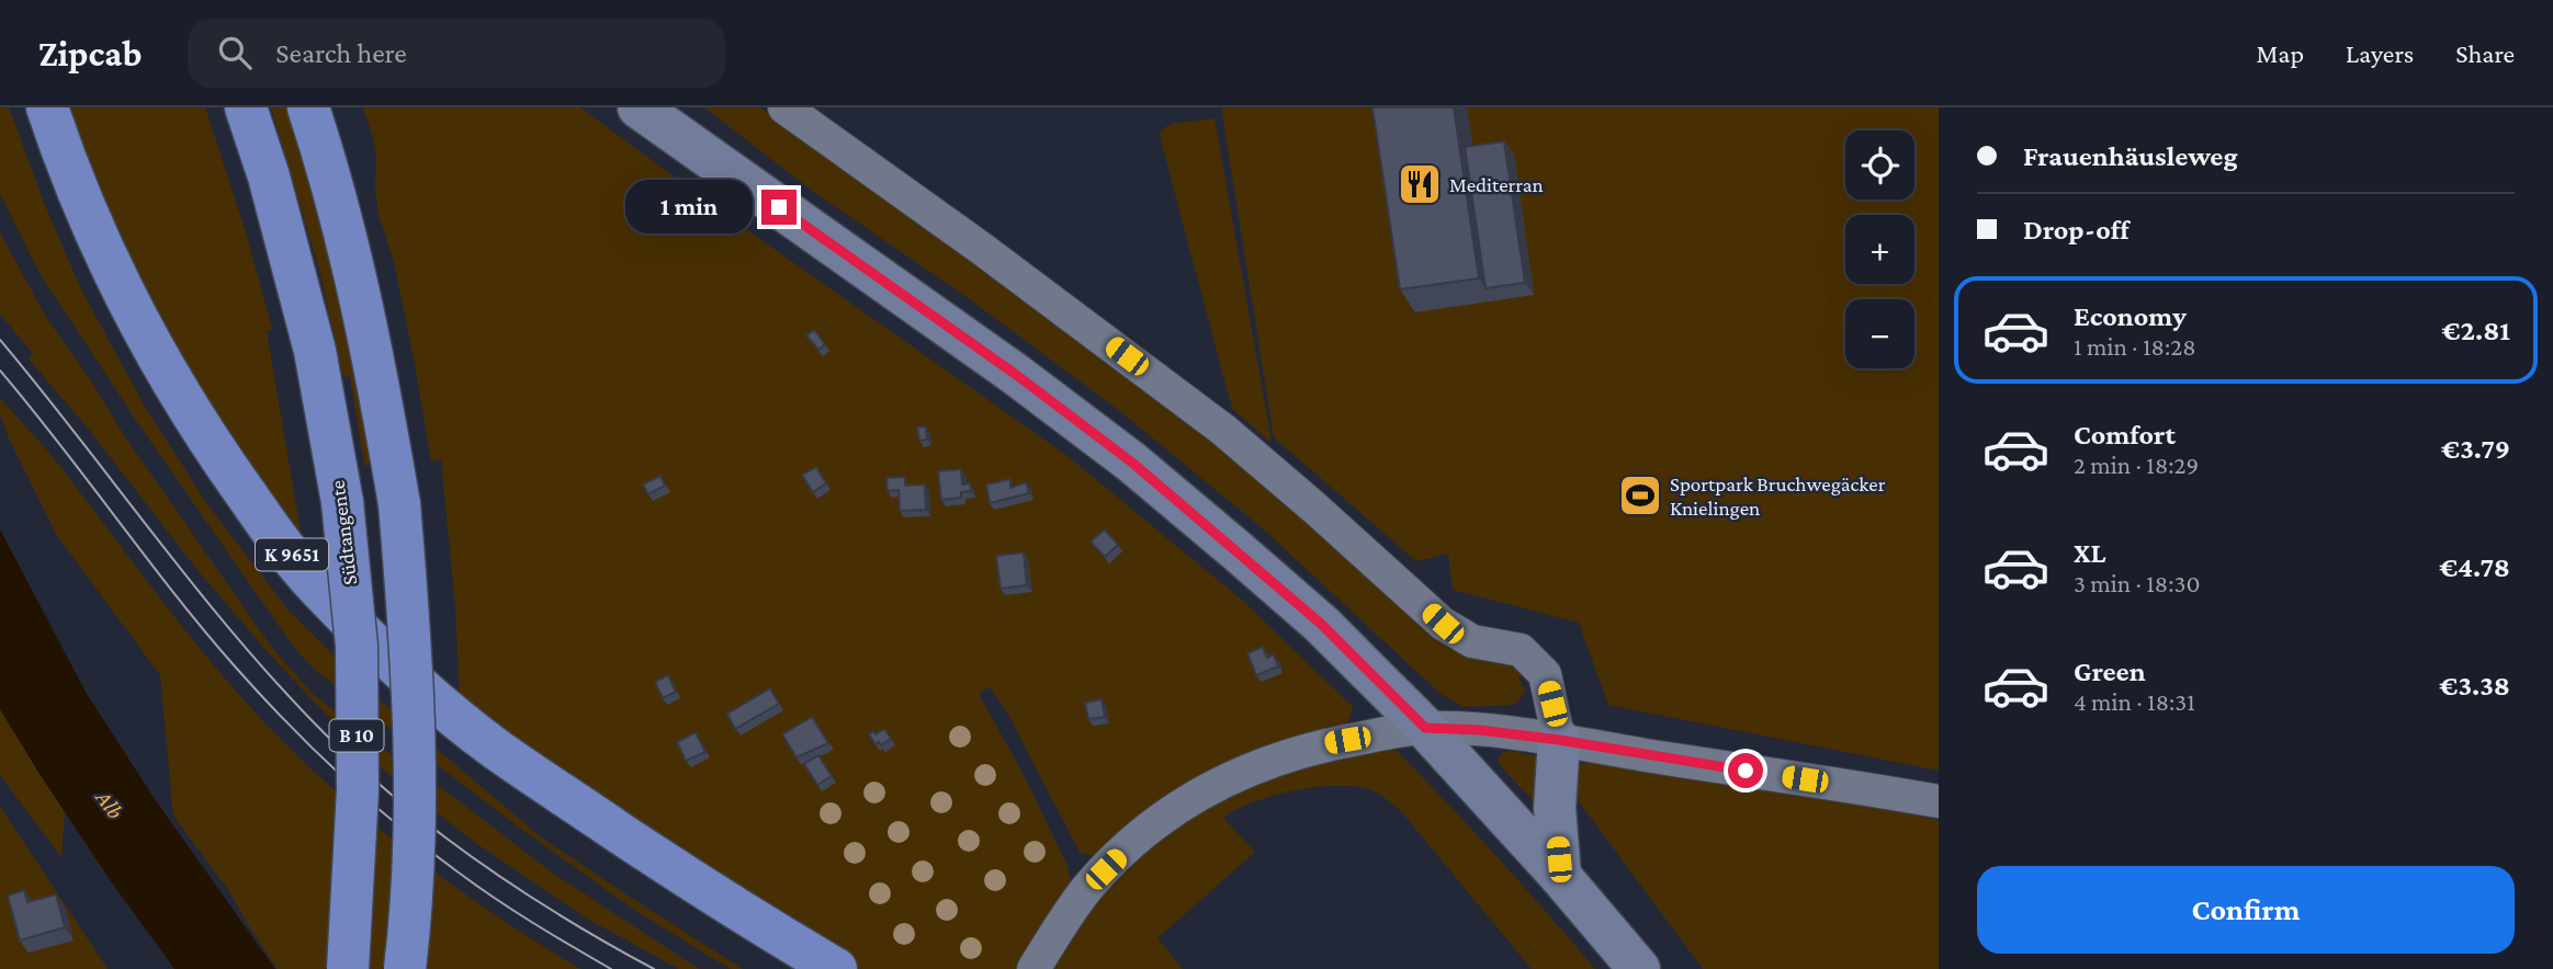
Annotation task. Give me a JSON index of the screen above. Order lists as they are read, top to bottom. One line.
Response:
{"streets":{"highway":["Südtangente","K 9651","B 10"]},"water":["Alb"],"places":{"restaurant":["Mediterran"],"sports":["Sportpark Bruchwegäcker Knielingen"]},"page":{"header":"Zipcab","search":"Search here","nav":["Map","Layers","Share"],"banner":["Frauenhäusleweg","Drop-off"],"map_buttons":["+","−"],"bubble":"1 min","list":[{"name":"Economy","note":"1 min · 18:28","value":"€2.81"},{"name":"Comfort","note":"2 min · 18:29","value":"€3.79"},{"name":"XL","note":"3 min · 18:30","value":"€4.78"},{"name":"Green","note":"4 min · 18:31","value":"€3.38"}],"buttons":"Confirm"}}
